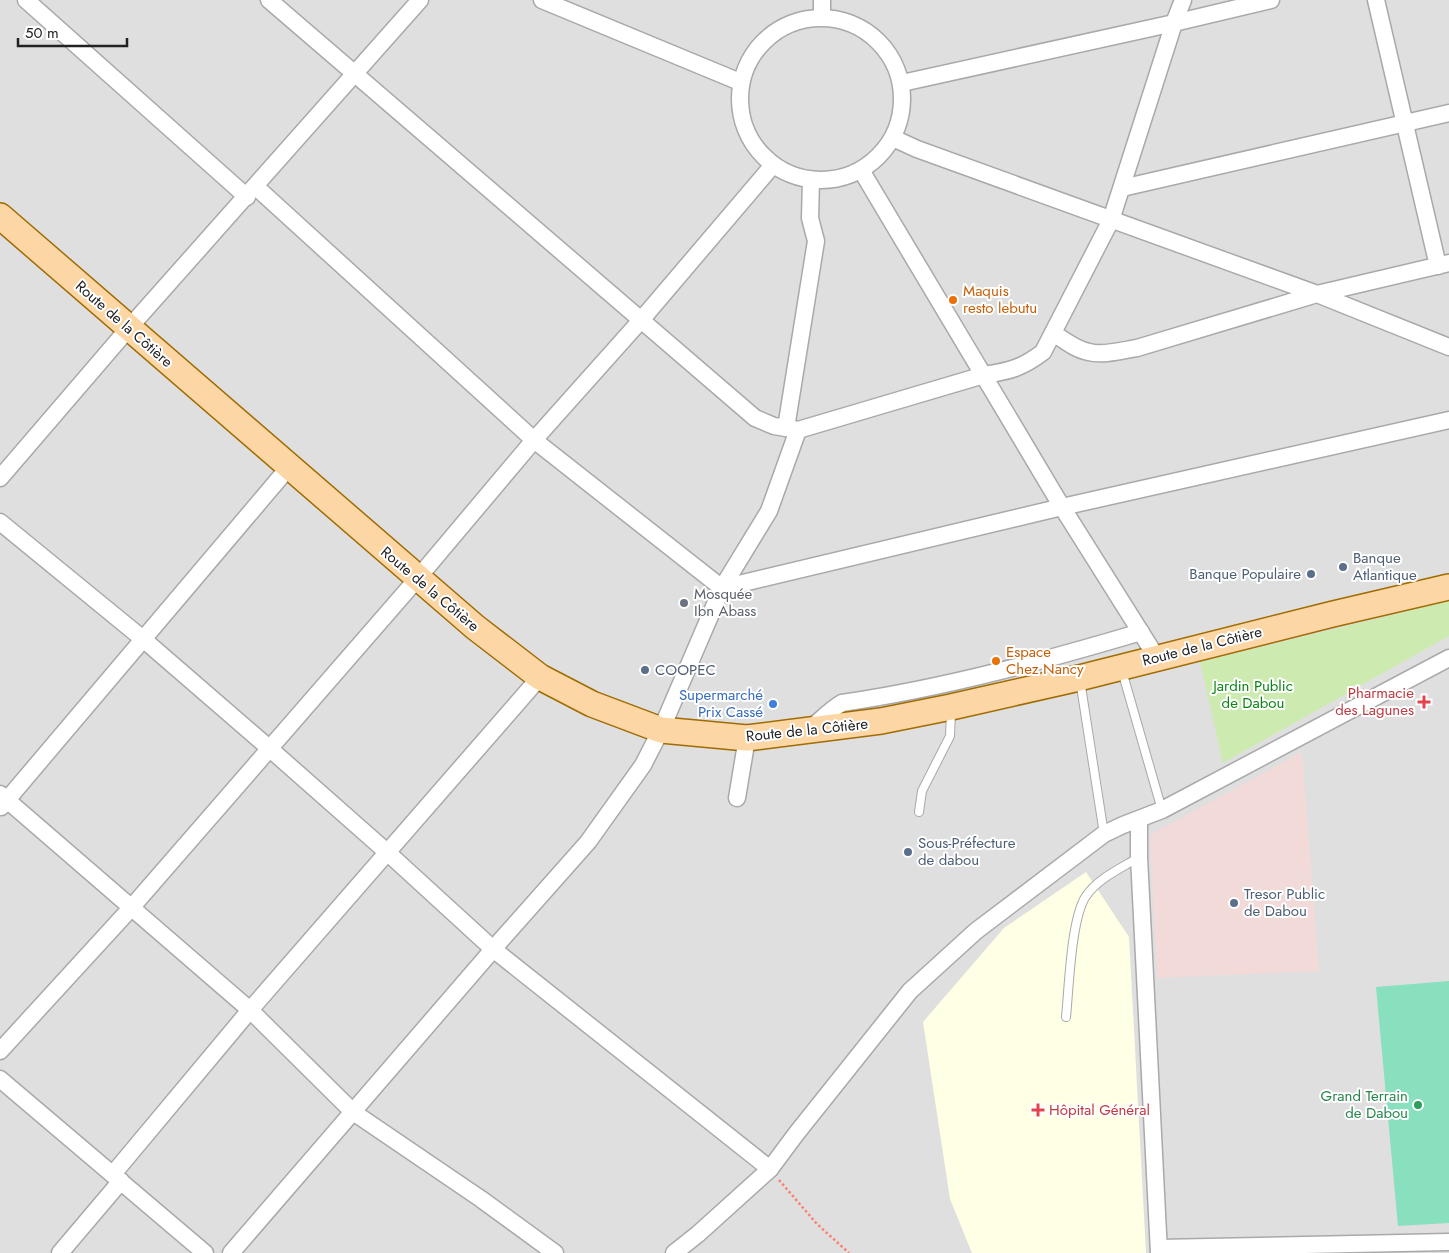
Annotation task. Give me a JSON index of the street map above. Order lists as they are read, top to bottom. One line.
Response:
{"streets":{"main road":["Route de la Côtière"]},"parks":["Jardin Public de Dabou"],"places":{"other":["Maquis resto lebutu","Banque Atlantique","Banque Populaire","Mosquée Ibn Abass","Espace Chez Nancy","COOPEC","Supermarché Prix Cassé","Sous-Préfecture de dabou","Tresor Public de Dabou","Grand Terrain de Dabou"],"health":["Pharmacie des Lagunes","Hôpital Général"]},"scale_bar":"50 m"}
